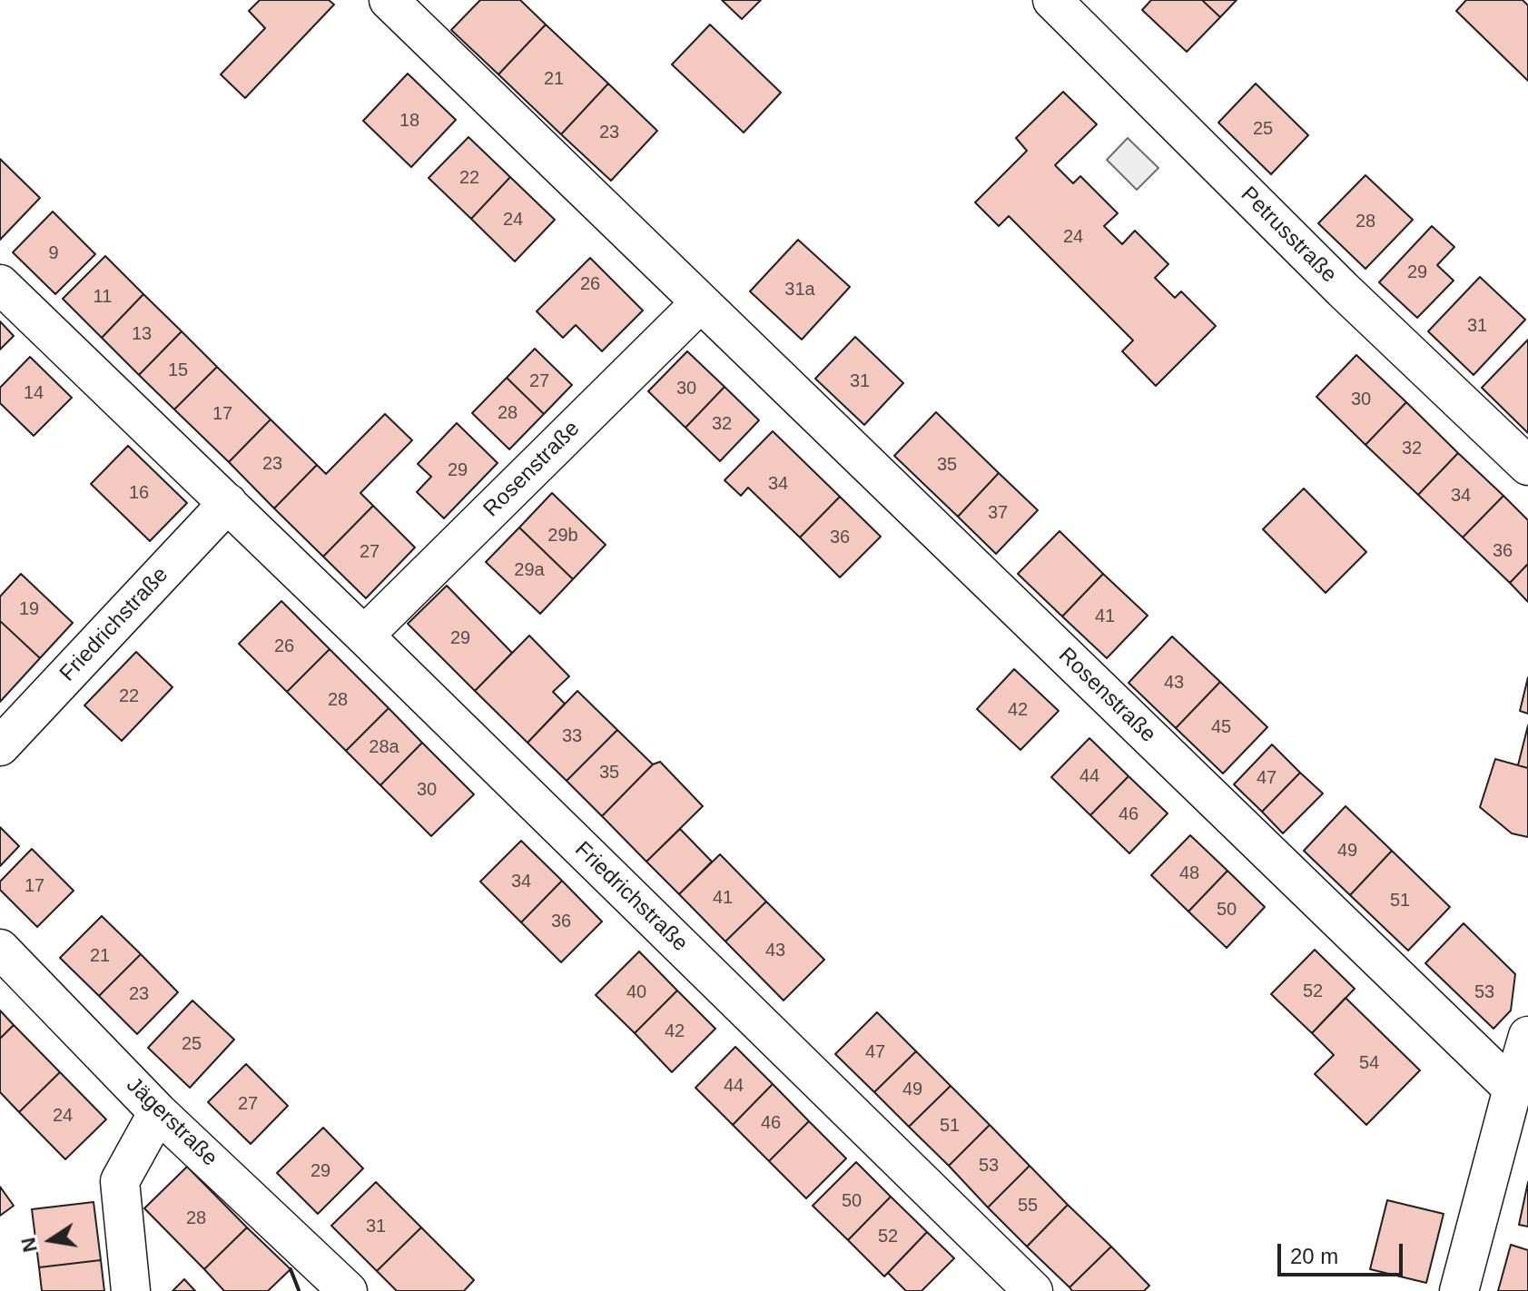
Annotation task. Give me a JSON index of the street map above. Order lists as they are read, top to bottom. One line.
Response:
{"streets":{"street":["Petrusstraße","Rosenstraße","Friedrichstraße","Jägerstraße"]},"crossings":[["Rosenstraße","Friedrichstraße"]],"house_numbers":["21","18","25","23","22","24","28","24","9","29","26","31a","11","31","13","15","27","31","30","14","30","28","17","32","32","23","35","29","34","16","34","37","29b","36","36","27","29a","19","41","29","26","43","22","28","42","45","33","28a","35","44","47","30","46","49","48","34","17","41","51","50","36","43","21","52","40","53","23","42","25","47","54","44","49","27","24","46","51","53","29","50","55","28","31","52"],"scale_bar":"20 m","north":"left"}
